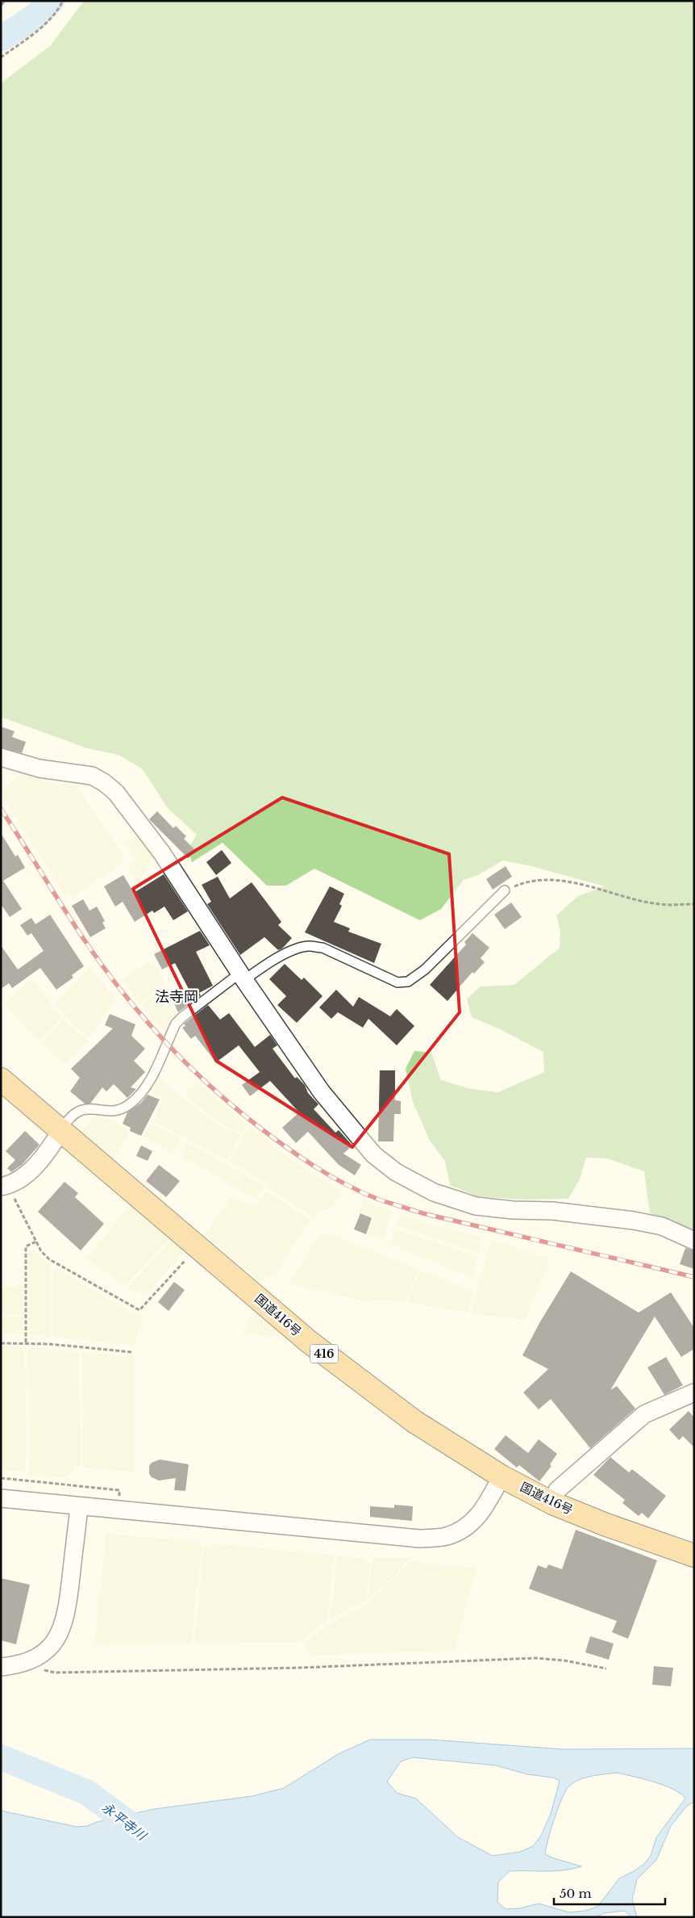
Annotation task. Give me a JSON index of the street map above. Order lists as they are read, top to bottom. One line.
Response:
{"streets":{"highway":["国道416号","416"]},"districts":["法寺岡"],"water":["永平寺川"],"scale_bar":"50 m"}
